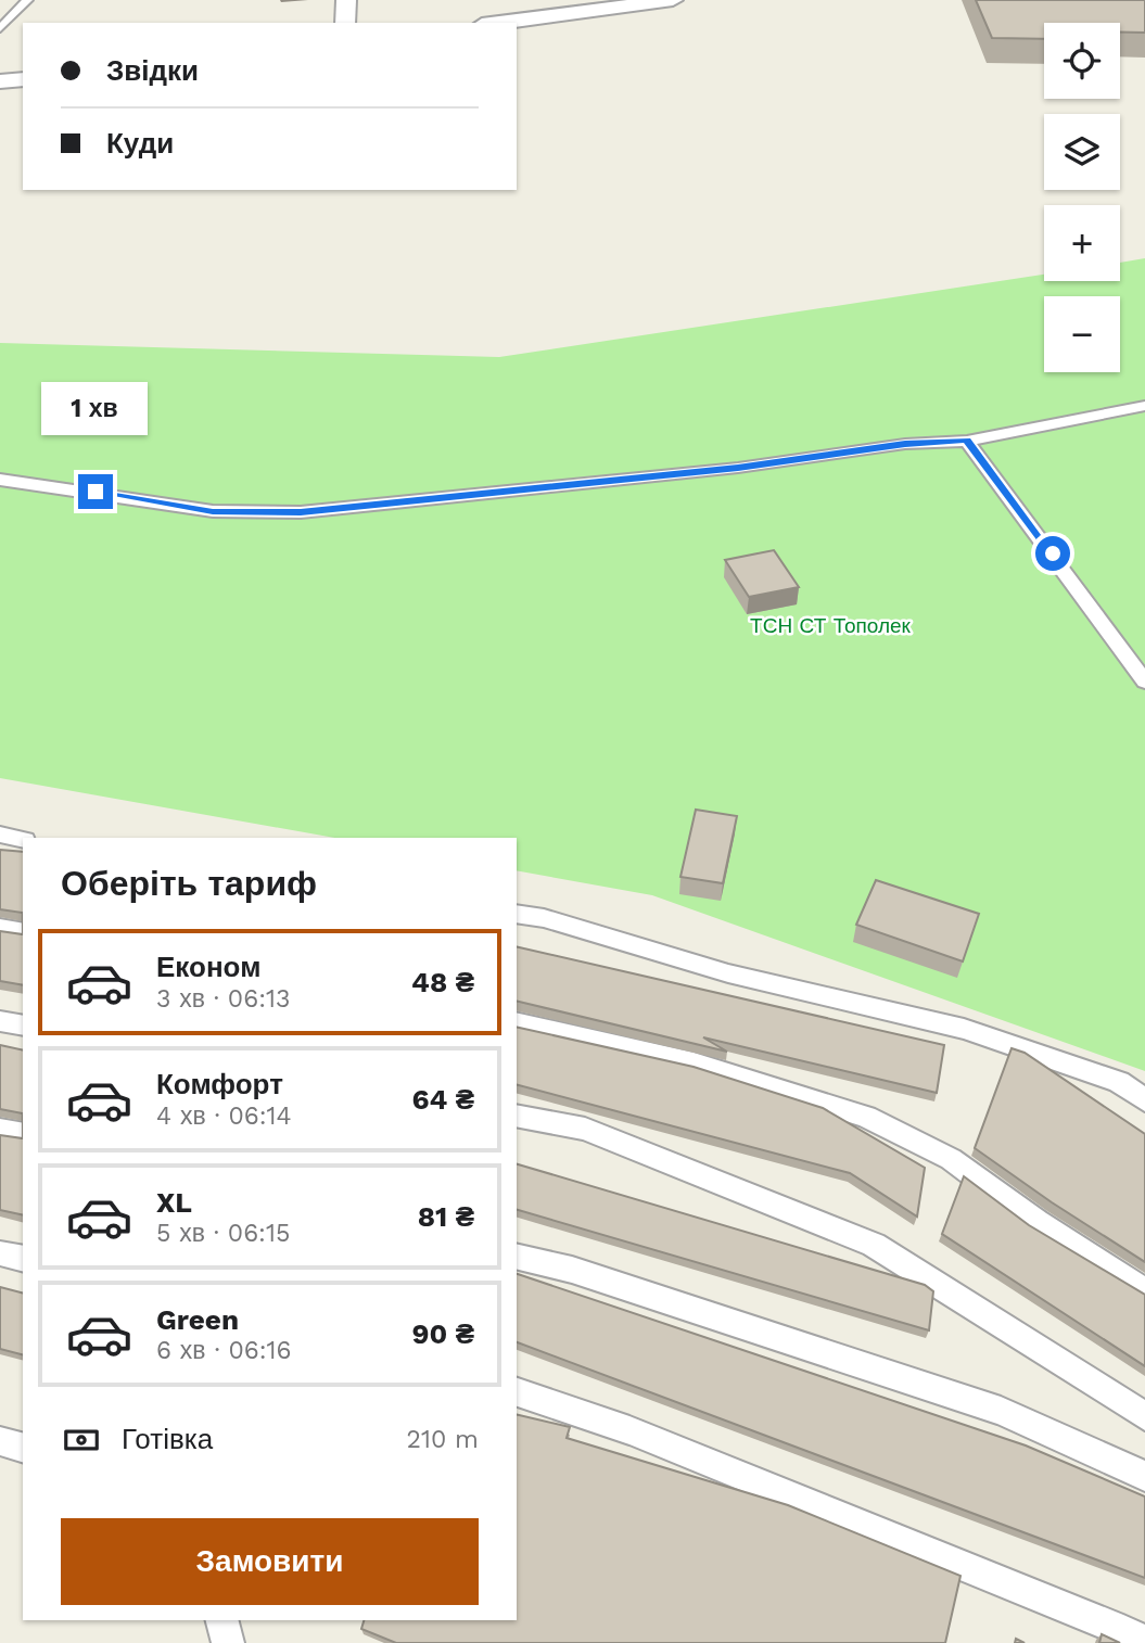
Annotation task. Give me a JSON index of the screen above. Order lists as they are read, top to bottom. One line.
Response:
{"parks":["ТСН СТ Тополек"],"page":{"map_buttons":["+","−"],"banner":["Звідки","Куди"],"bubble":"1 хв","heading":"Оберіть тариф","list":[{"name":"Економ","note":"3 хв · 06:13","value":"48 ₴"},{"name":"Комфорт","note":"4 хв · 06:14","value":"64 ₴"},{"name":"XL","note":"5 хв · 06:15","value":"81 ₴"},{"name":"Green","note":"6 хв · 06:16","value":"90 ₴"}],"pay":["Готівка","210 m"],"buttons":"Замовити"}}
